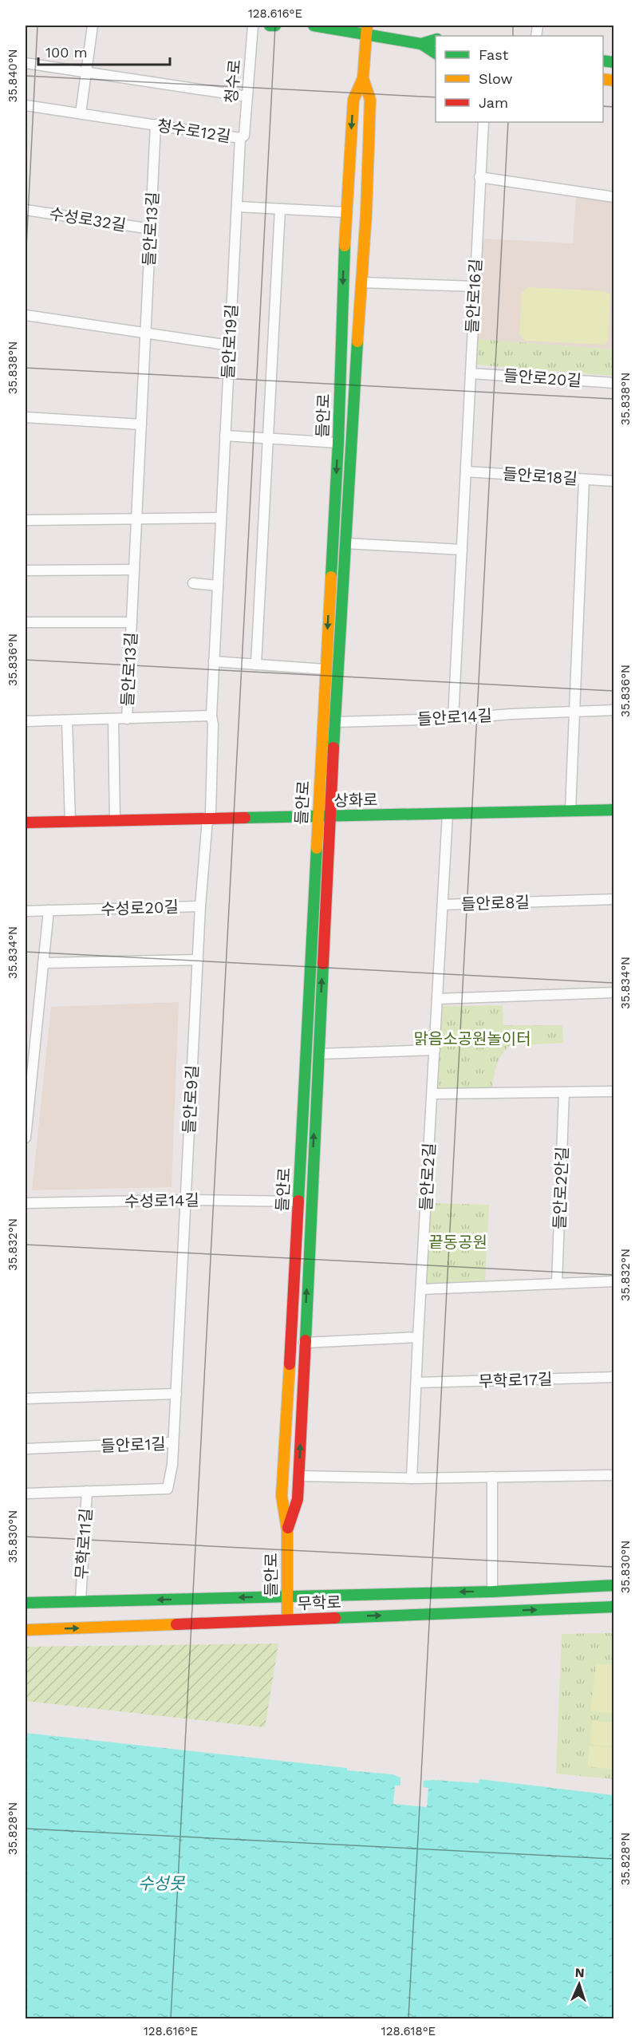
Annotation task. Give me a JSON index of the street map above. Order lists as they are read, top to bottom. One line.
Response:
{"streets":{"main road":["들안로","상화로","무학로"],"street":["청수로","청수로12길","수성로32길","들안로13길","들안로16길","들안로19길","들안로20길","들안로18길","들안로14길","들안로8길","수성로20길","들안로9길","들안로2길","들안로2안길","수성로14길","무학로17길","들안로1길","무학로11길"]},"crossings":[["청수로","청수로12길"],["청수로12길","들안로13길"],["청수로12길","들안로19길"],["수성로32길","들안로13길"],["들안로16길","들안로20길"],["들안로16길","들안로18길"],["들안로16길","들안로14길"],["들안로","들안로14길"],["들안로","상화로"],["들안로","수성로14길"],["들안로","무학로"],["들안로8길","들안로2길"],["수성로20길","들안로9길"],["들안로9길","수성로14길"],["들안로9길","들안로1길"],["들안로1길","무학로11길"],["무학로11길","무학로"]],"water":["수성못"],"parks":["맑음소공원놀이터","끝동공원"],"legend":["Fast","Slow","Jam"],"scale_bar":"100 m","north":"top","coordinates":["128.616°E","35.840°N","35.838°N","35.836°N","35.834°N","35.832°N","35.830°N","35.828°N","128.618°E"]}
